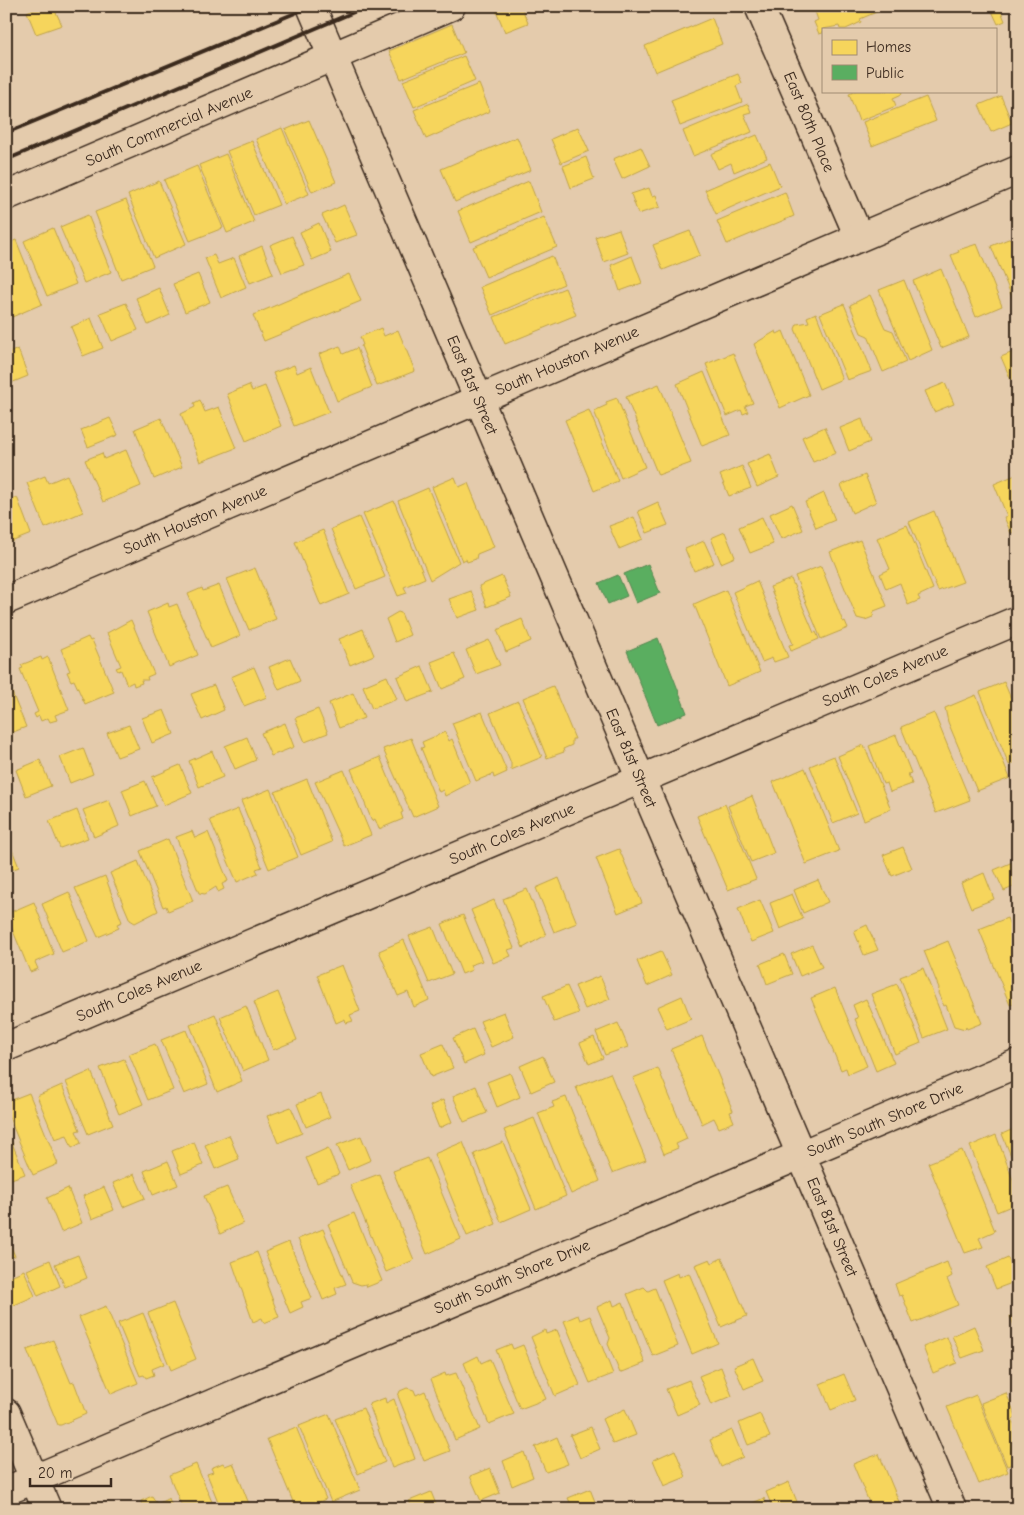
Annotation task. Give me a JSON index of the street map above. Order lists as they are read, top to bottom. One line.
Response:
{"streets":{"street":["East 80th Place","South Commercial Avenue","South Houston Avenue","East 81st Street","South Coles Avenue","South South Shore Drive"]},"crossings":[["East 80th Place","South Houston Avenue"],["South Commercial Avenue","East 81st Street"],["South Houston Avenue","East 81st Street"],["East 81st Street","South Coles Avenue"],["East 81st Street","South South Shore Drive"]],"legend":["Homes","Public"],"scale_bar":"20 m"}
